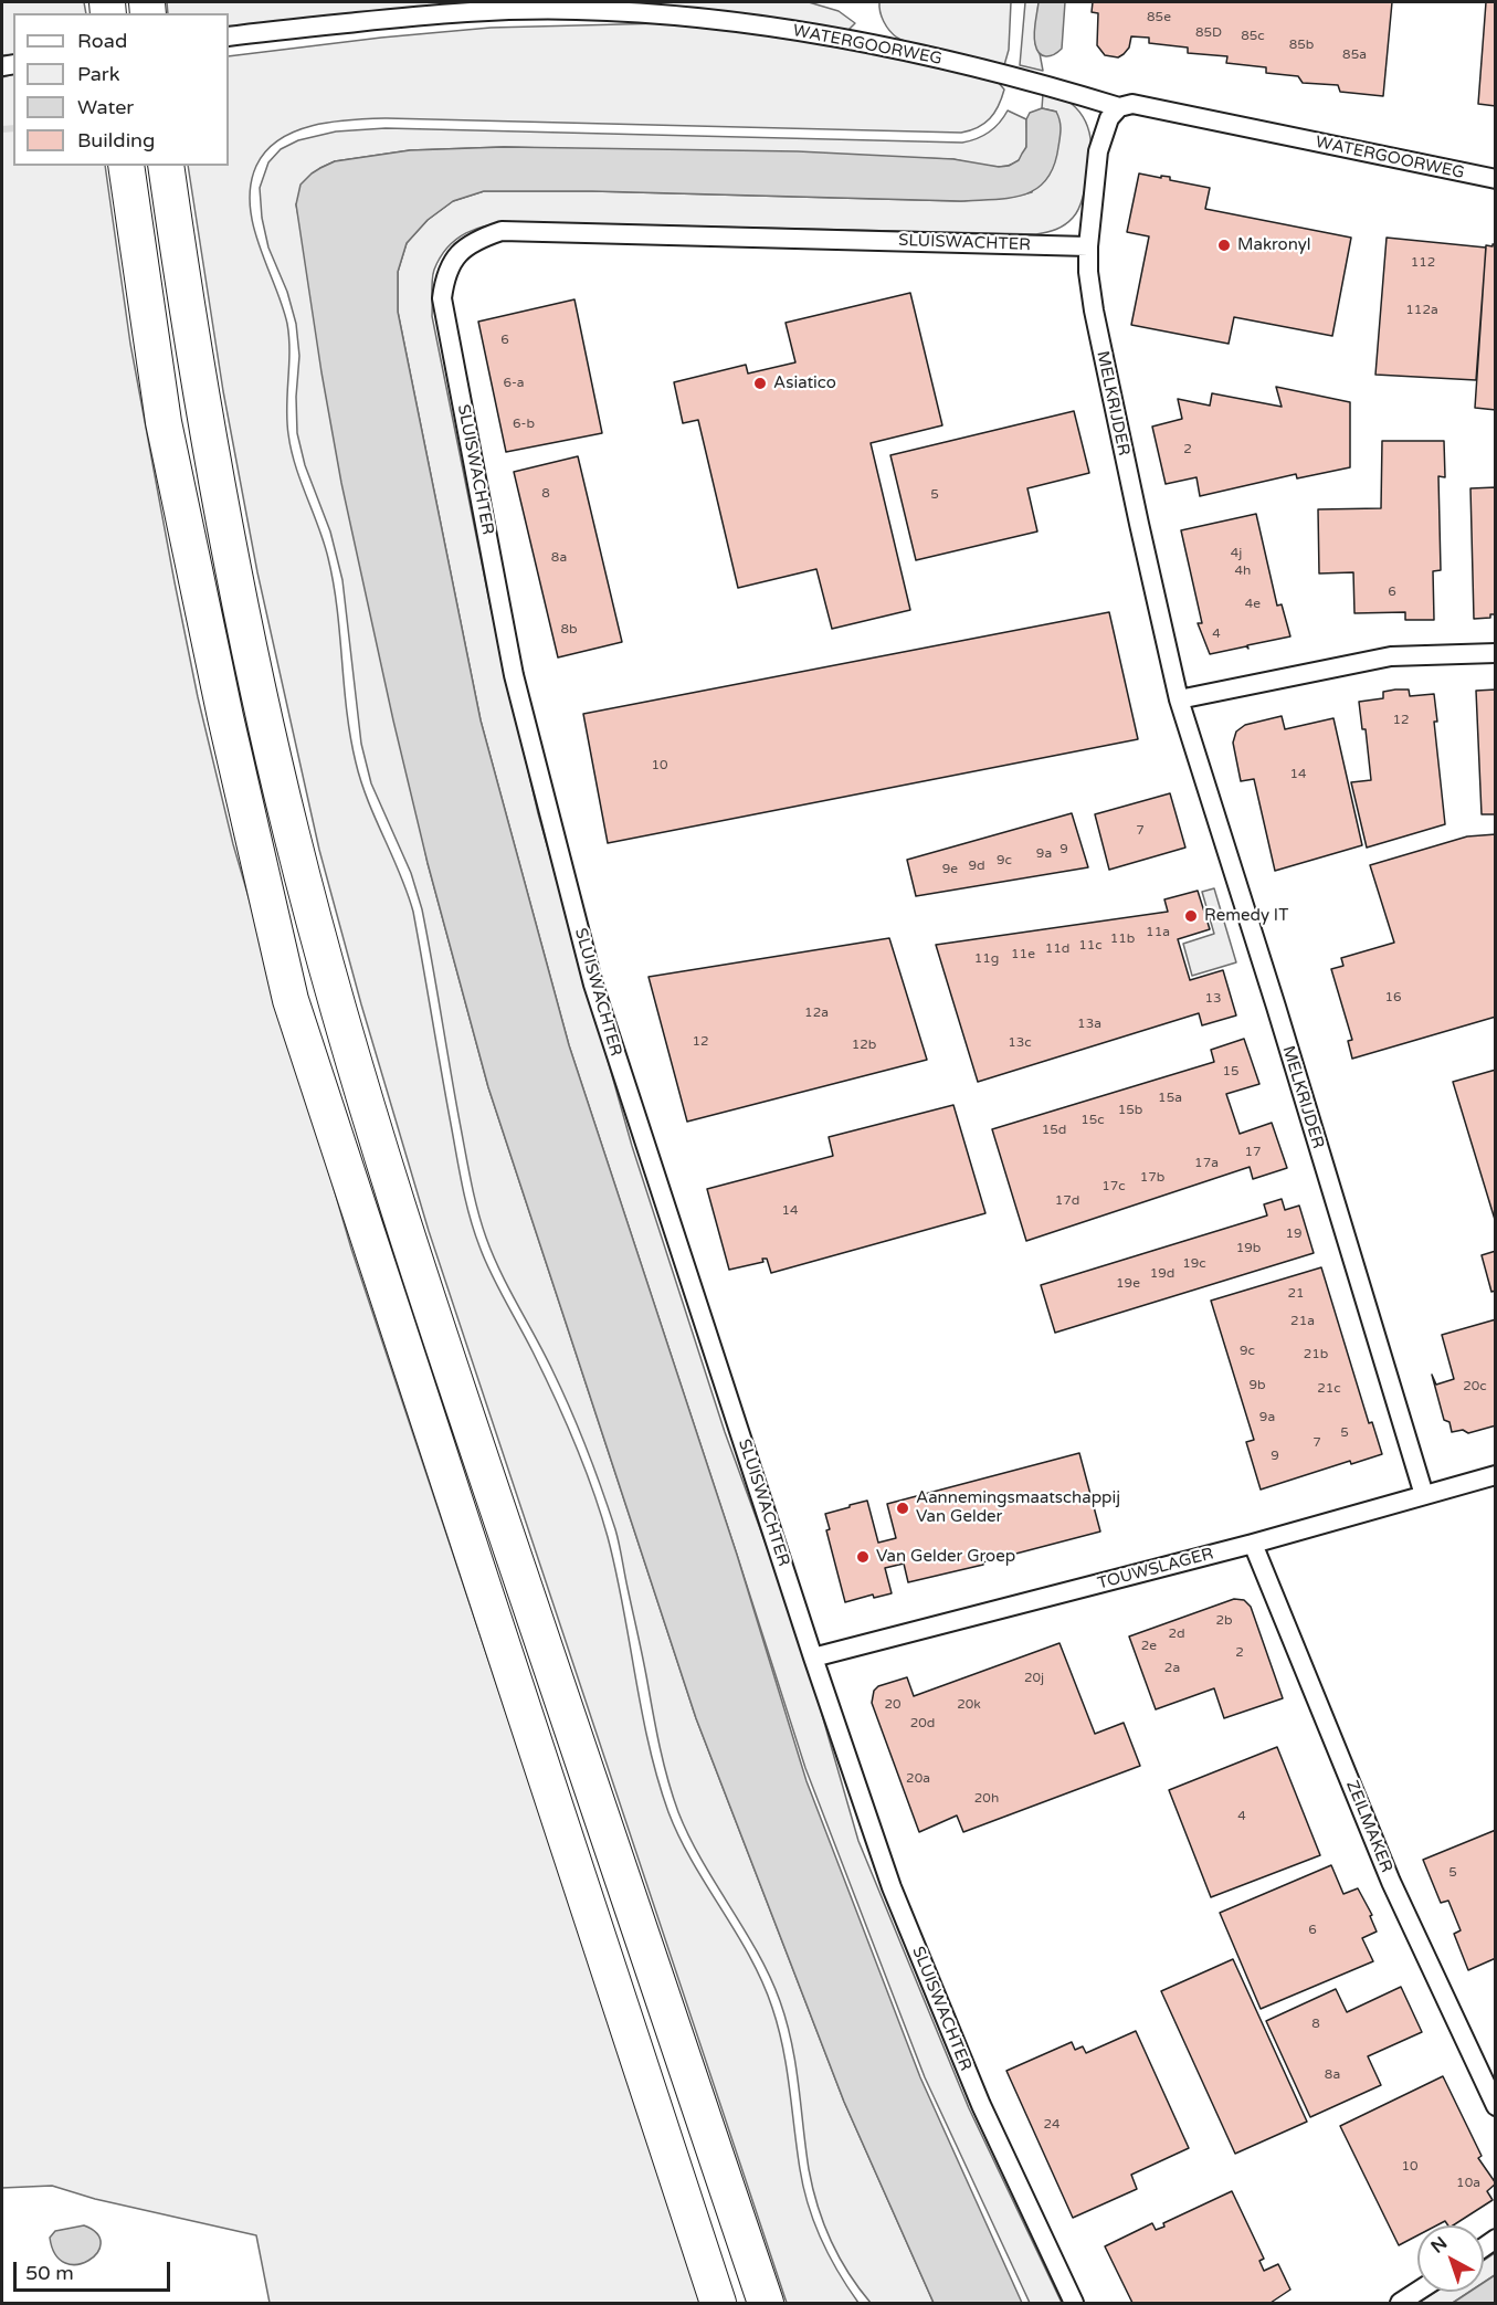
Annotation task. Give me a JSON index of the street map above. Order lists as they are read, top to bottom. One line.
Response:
{"streets":{"street":["WATERGOORWEG","SLUISWACHTER","MELKRIJDER","TOUWSLAGER","ZEILMAKER"]},"crossings":[["WATERGOORWEG","MELKRIJDER"],["SLUISWACHTER","MELKRIJDER"],["SLUISWACHTER","TOUWSLAGER"],["MELKRIJDER","TOUWSLAGER"],["TOUWSLAGER","ZEILMAKER"]],"places":["Makronyl","Asiatico","Remedy IT","Aannemingsmaatschappij Van Gelder","Van Gelder Groep"],"house_numbers":["85e","85D","85c","85b","85a","112","112a","6","6-a","6-b","2","8","5","4j","8a","4h","6","4e","8b","4","12","10","14","7","9","9a","9c","9d","9e","11a","11b","11c","11d","11e","11g","16","13","12a","13a","12","13c","12b","15","15a","15b","15c","15d","17","17a","17b","17c","17d","14","19","19b","19c","19d","19e","21","21a","9c","21b","9b","20c","21c","9a","5","7","9","2b","2d","2e","2","2a","20j","20","20k","20d","20a","20h","4","5","6","8","8a","24","10","10a"],"legend":["Road","Park","Water","Building"],"scale_bar":"50 m","north":"top left"}
